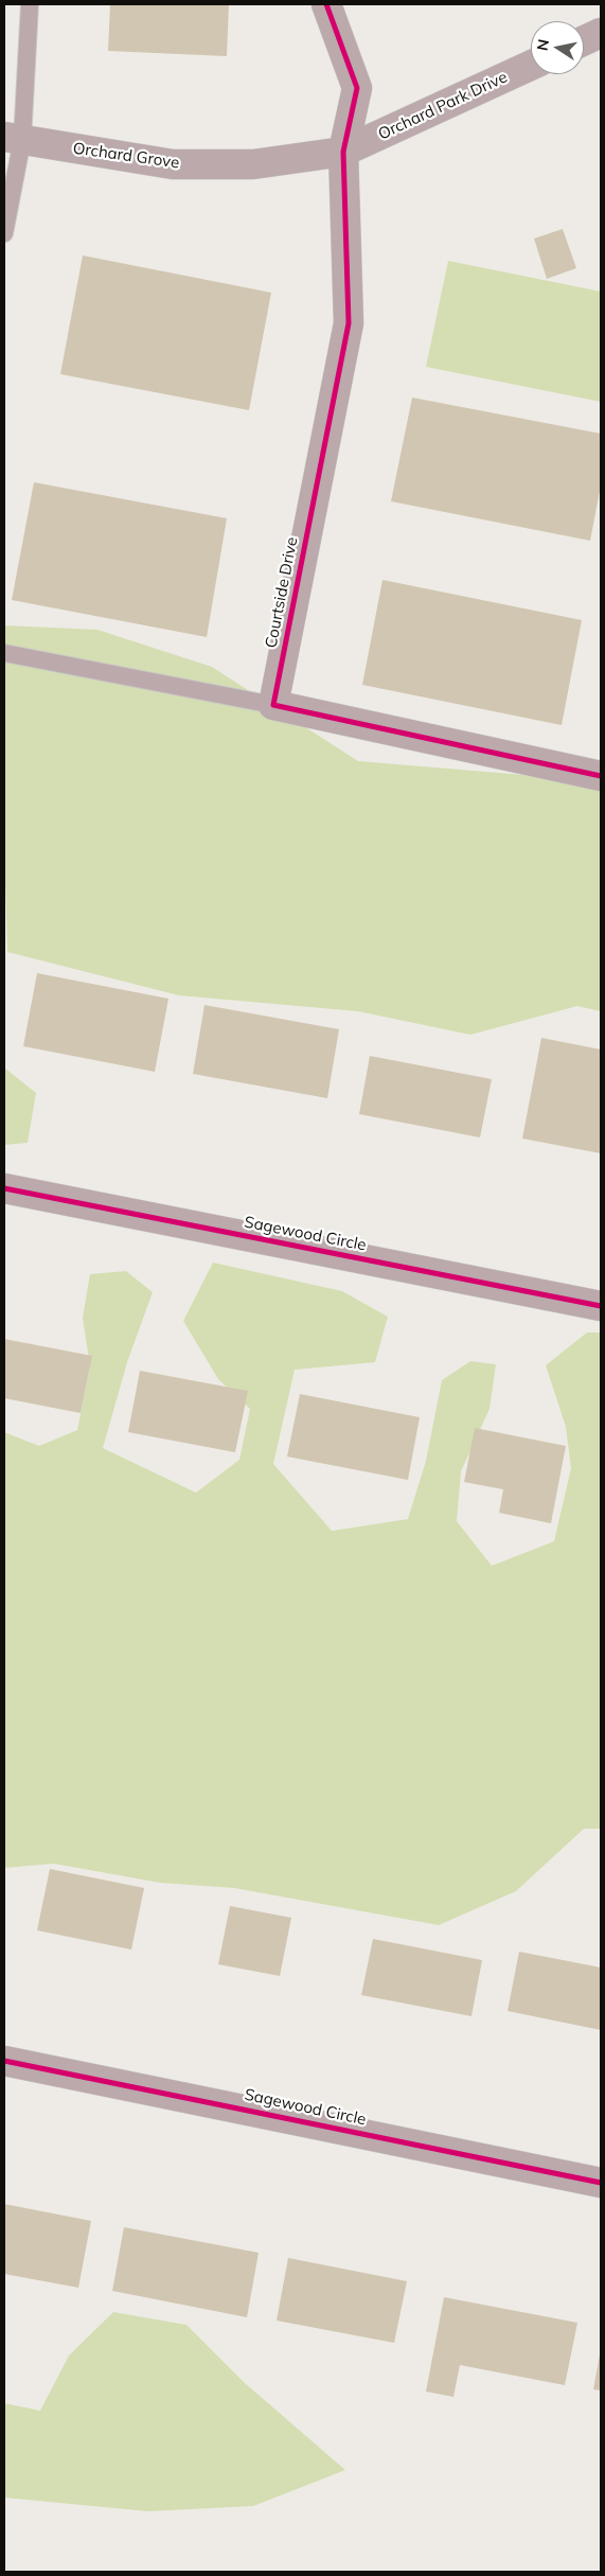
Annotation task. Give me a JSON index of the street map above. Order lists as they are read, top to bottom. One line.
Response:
{"streets":{"street":["Orchard Park Drive","Orchard Grove","Courtside Drive","Sagewood Circle"]},"crossings":[["Orchard Park Drive","Orchard Grove"],["Orchard Park Drive","Courtside Drive"],["Orchard Grove","Courtside Drive"]],"north":"left"}
